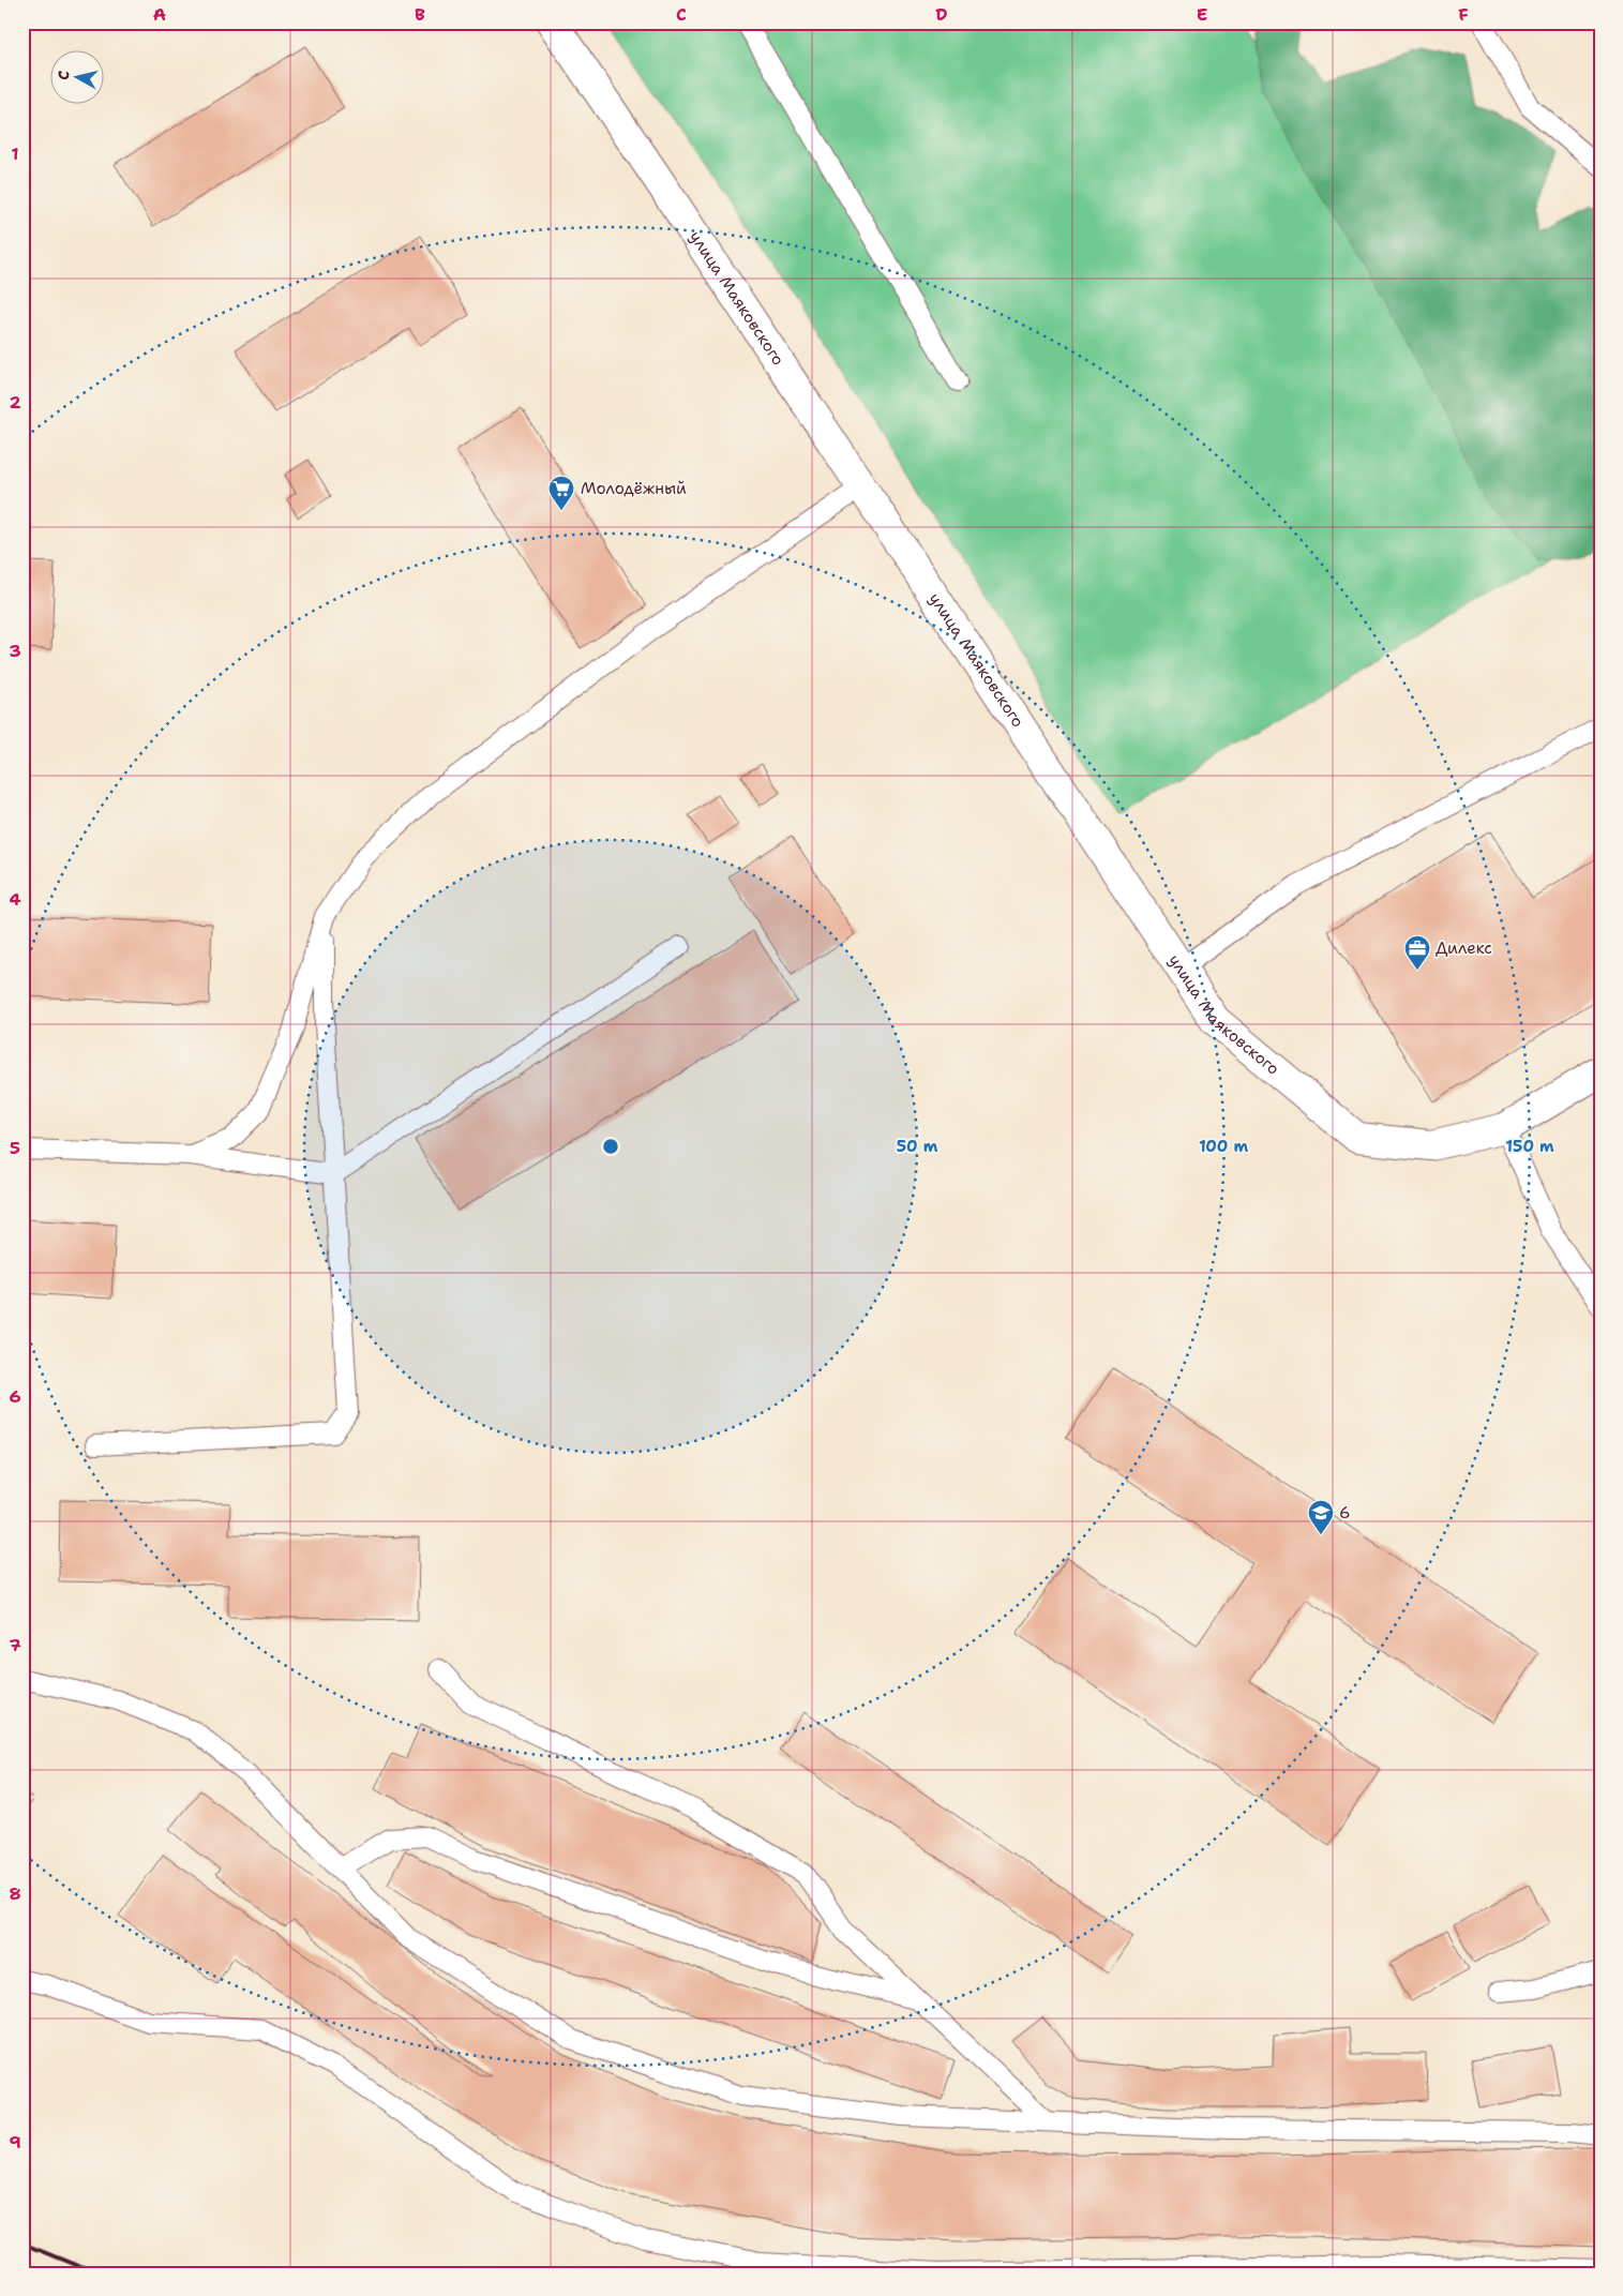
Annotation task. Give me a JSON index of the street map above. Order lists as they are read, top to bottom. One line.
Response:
{"streets":{"street":["улица Маяковского"]},"places":{"supermarket":["Молодёжный"],"office":["Дилекс"],"school or university":["6"]},"north":"left","grid":{"columns":["A","B","C","D","E","F"],"rows":["1","2","3","4","5","6","7","8","9"]},"rings":["50 m","100 m","150 m"]}
